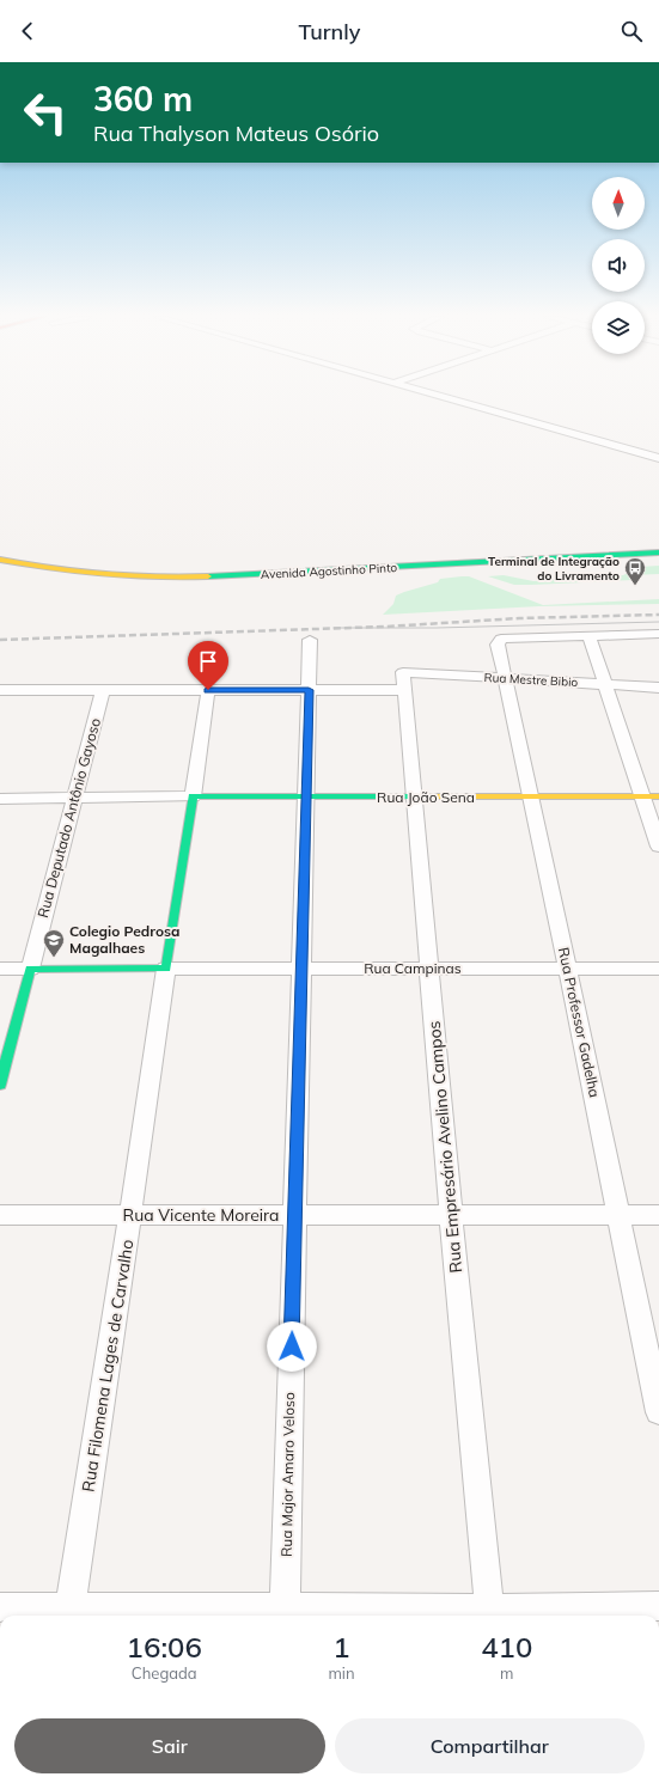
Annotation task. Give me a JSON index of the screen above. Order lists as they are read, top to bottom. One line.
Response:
{"streets":{"main road":["Avenida Agostinho Pinto","Rua João Sena","Rua Deputado Antônio Gayoso"],"street":["Rua Mestre Bibio","Rua Campinas","Rua Professor Gadelha","Rua Empresário Avelino Campos","Rua Vicente Moreira","Rua Filomena Lages de Carvalho","Rua Major Amaro Veloso"]},"crossings":[["Rua Mestre Bibio","Rua Deputado Antônio Gayoso"],["Rua Mestre Bibio","Rua Professor Gadelha"],["Rua Mestre Bibio","Rua Empresário Avelino Campos"],["Rua Mestre Bibio","Rua Major Amaro Veloso"],["Rua João Sena","Rua Professor Gadelha"],["Rua João Sena","Rua Empresário Avelino Campos"],["Rua João Sena","Rua Major Amaro Veloso"],["Rua Campinas","Rua Professor Gadelha"],["Rua Campinas","Rua Empresário Avelino Campos"],["Rua Campinas","Rua Filomena Lages de Carvalho"],["Rua Campinas","Rua Major Amaro Veloso"],["Rua Professor Gadelha","Rua Vicente Moreira"],["Rua Empresário Avelino Campos","Rua Vicente Moreira"],["Rua Vicente Moreira","Rua Filomena Lages de Carvalho"],["Rua Vicente Moreira","Rua Major Amaro Veloso"]],"places":{"bus stop":["Terminal de Integração do Livramento"],"school or university":["Colegio Pedrosa Magalhaes"]},"north":"top","page":{"header":"Turnly","turn":["360 m","Rua Thalyson Mateus Osório"],"eta":["16:06","Chegada","1","min","410","m"],"buttons":["Sair","Compartilhar"]}}
